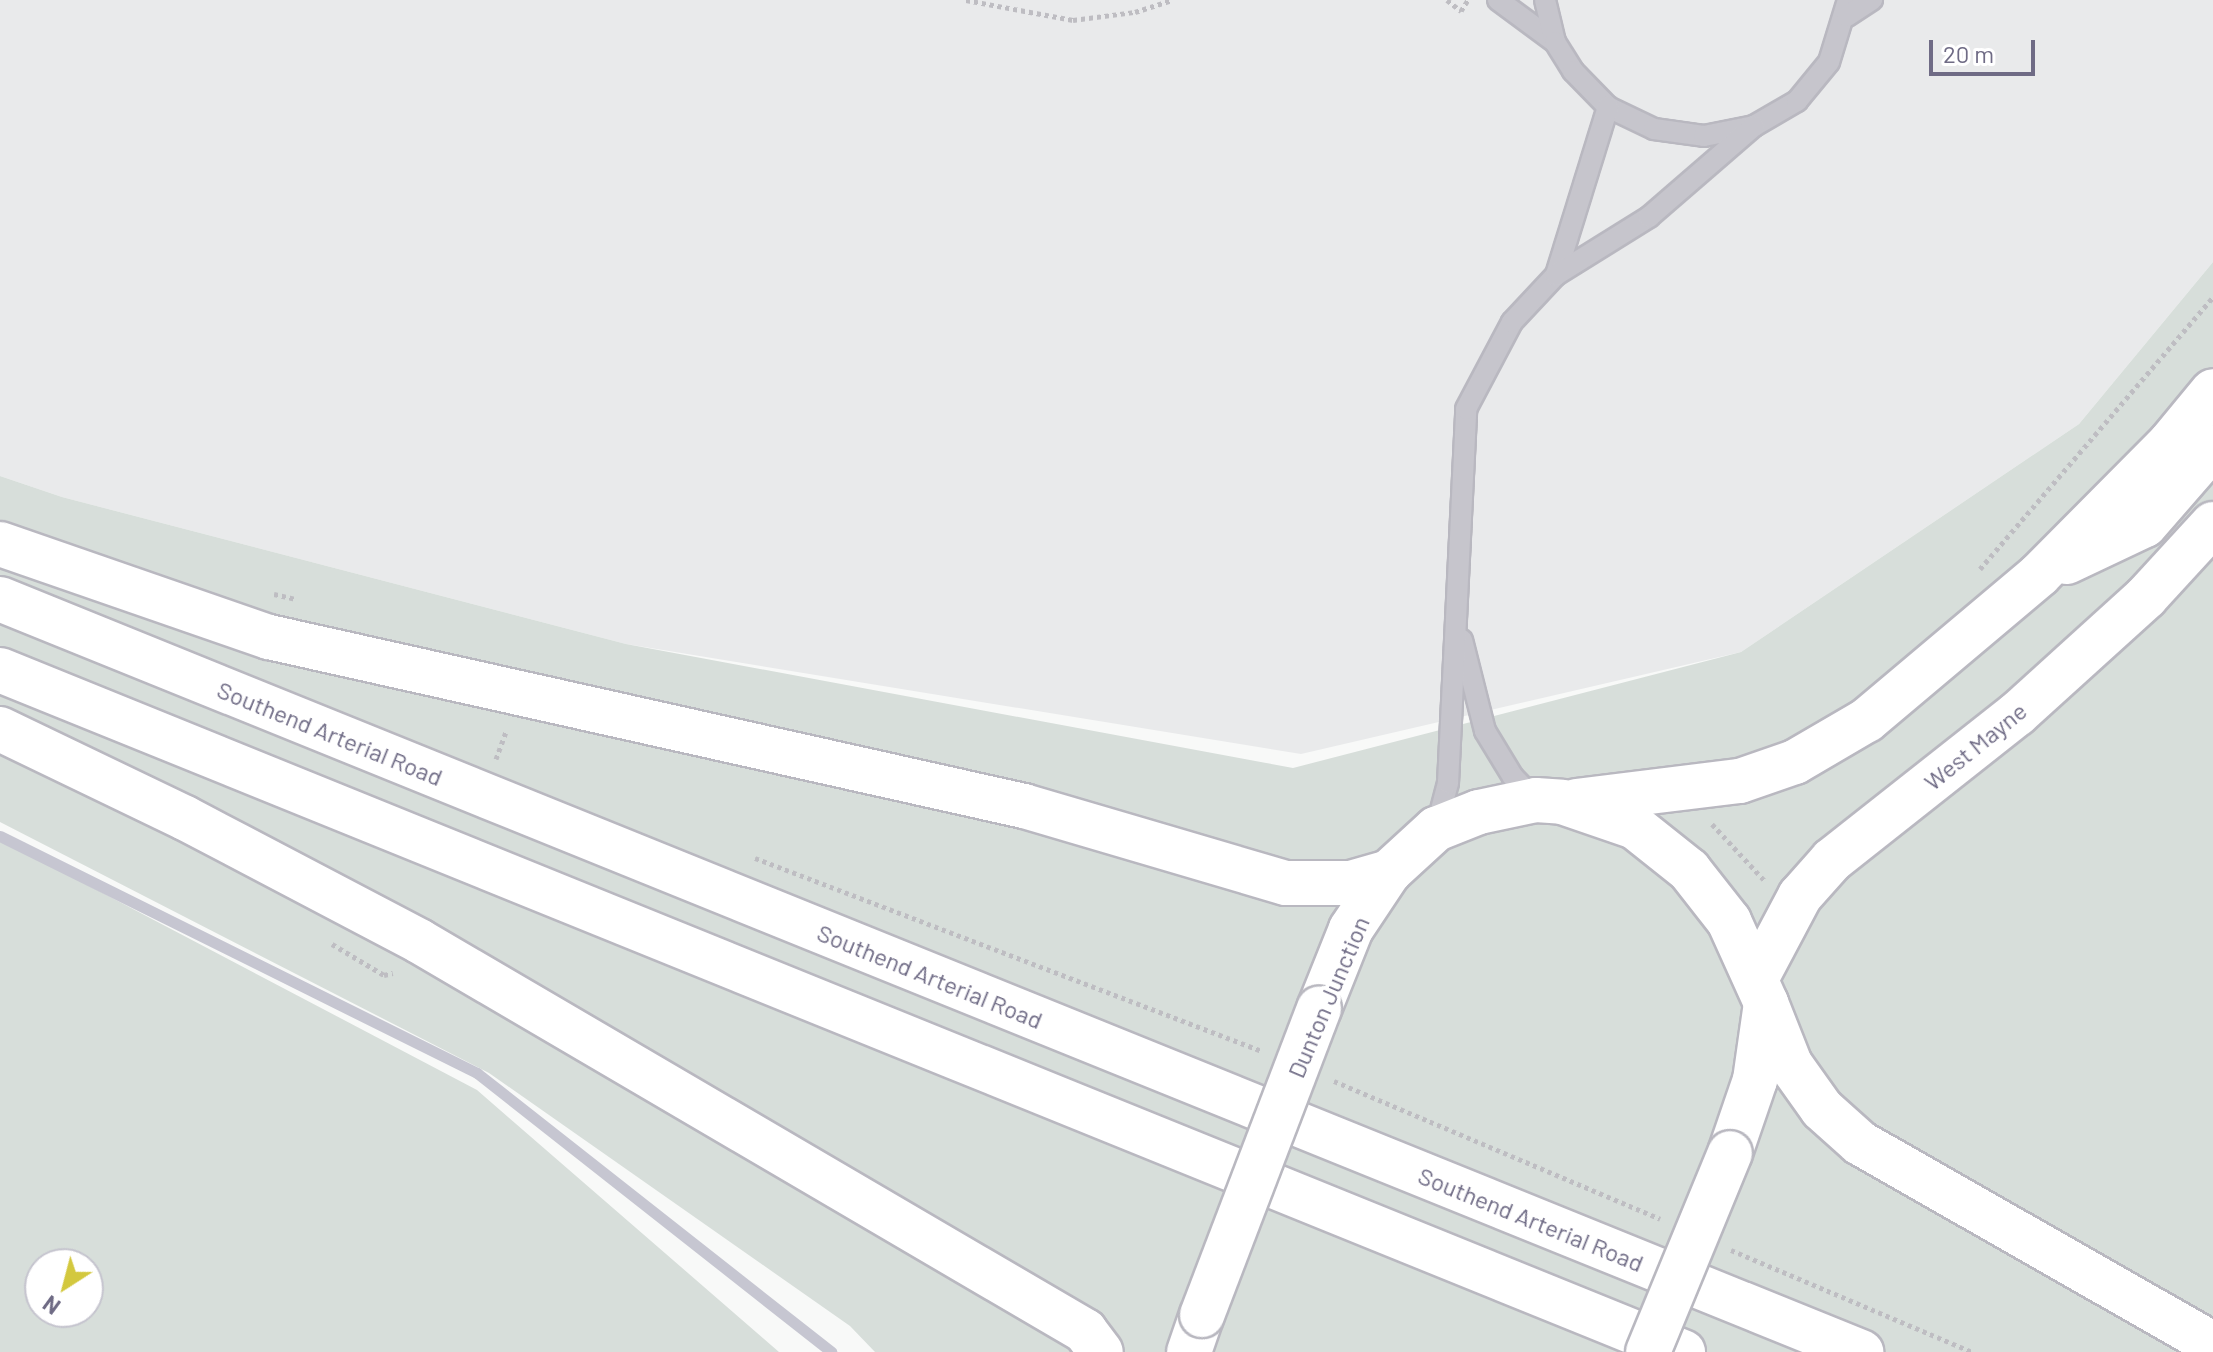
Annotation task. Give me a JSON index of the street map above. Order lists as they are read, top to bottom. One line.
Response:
{"streets":{"main road":["Southend Arterial Road","West Mayne","Dunton Junction"]},"scale_bar":"20 m","north":"bottom left"}
